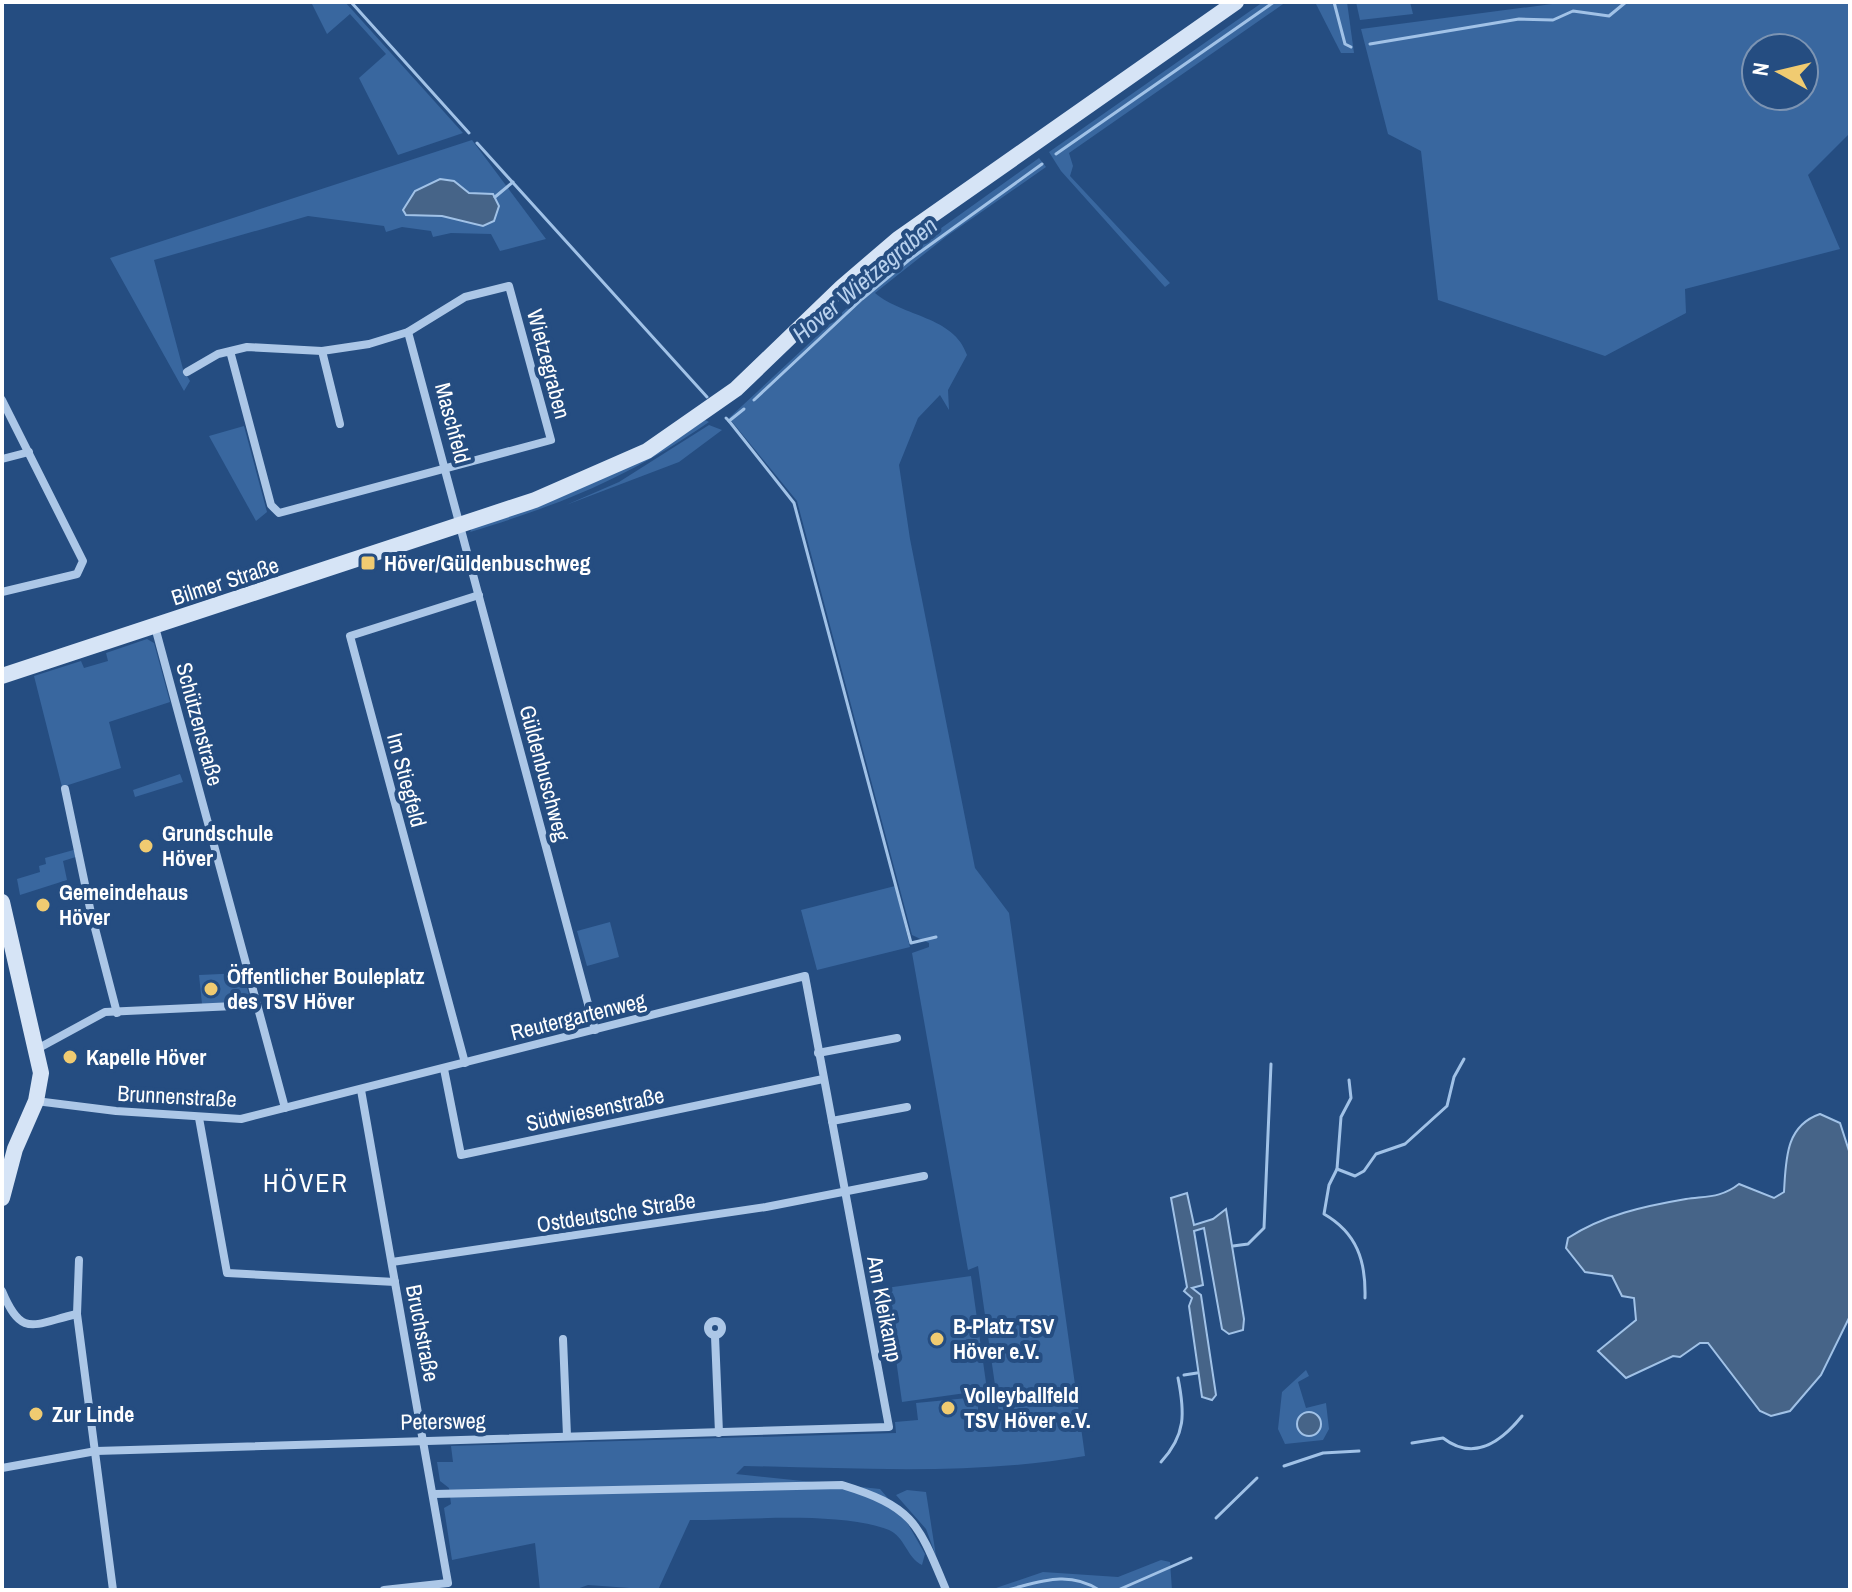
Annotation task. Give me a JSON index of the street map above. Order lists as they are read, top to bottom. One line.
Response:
{"streets":{"street":["Wietzegraben","Maschfeld","Bilmer Straße","Schützenstraße","Güldenbuschweg","Im Stiegfeld","Reutergartenweg","Brunnenstraße","Südwiesenstraße","Ostdeutsche Straße","Am Kleikamp","Bruchstraße","Petersweg"]},"crossings":[["Wietzegraben","Maschfeld"],["Maschfeld","Bilmer Straße"],["Maschfeld","Güldenbuschweg"],["Bilmer Straße","Schützenstraße"],["Bilmer Straße","Güldenbuschweg"],["Schützenstraße","Brunnenstraße"],["Güldenbuschweg","Im Stiegfeld"],["Güldenbuschweg","Reutergartenweg"],["Im Stiegfeld","Reutergartenweg"],["Reutergartenweg","Brunnenstraße"],["Reutergartenweg","Südwiesenstraße"],["Reutergartenweg","Am Kleikamp"],["Reutergartenweg","Bruchstraße"],["Brunnenstraße","Bruchstraße"],["Südwiesenstraße","Am Kleikamp"],["Ostdeutsche Straße","Am Kleikamp"],["Ostdeutsche Straße","Bruchstraße"],["Am Kleikamp","Petersweg"],["Bruchstraße","Petersweg"]],"districts":["HÖVER"],"water":["Hover Wietzegraben"],"places":{"transit":["Höver/Güldenbuschweg"],"other":["Grundschule Höver","Gemeindehaus Höver","Öffentlicher Bouleplatz des TSV Höver","Kapelle Höver","B-Platz TSV Höver e.V.","Volleyballfeld TSV Höver e.V.","Zur Linde"]},"north":"left"}
